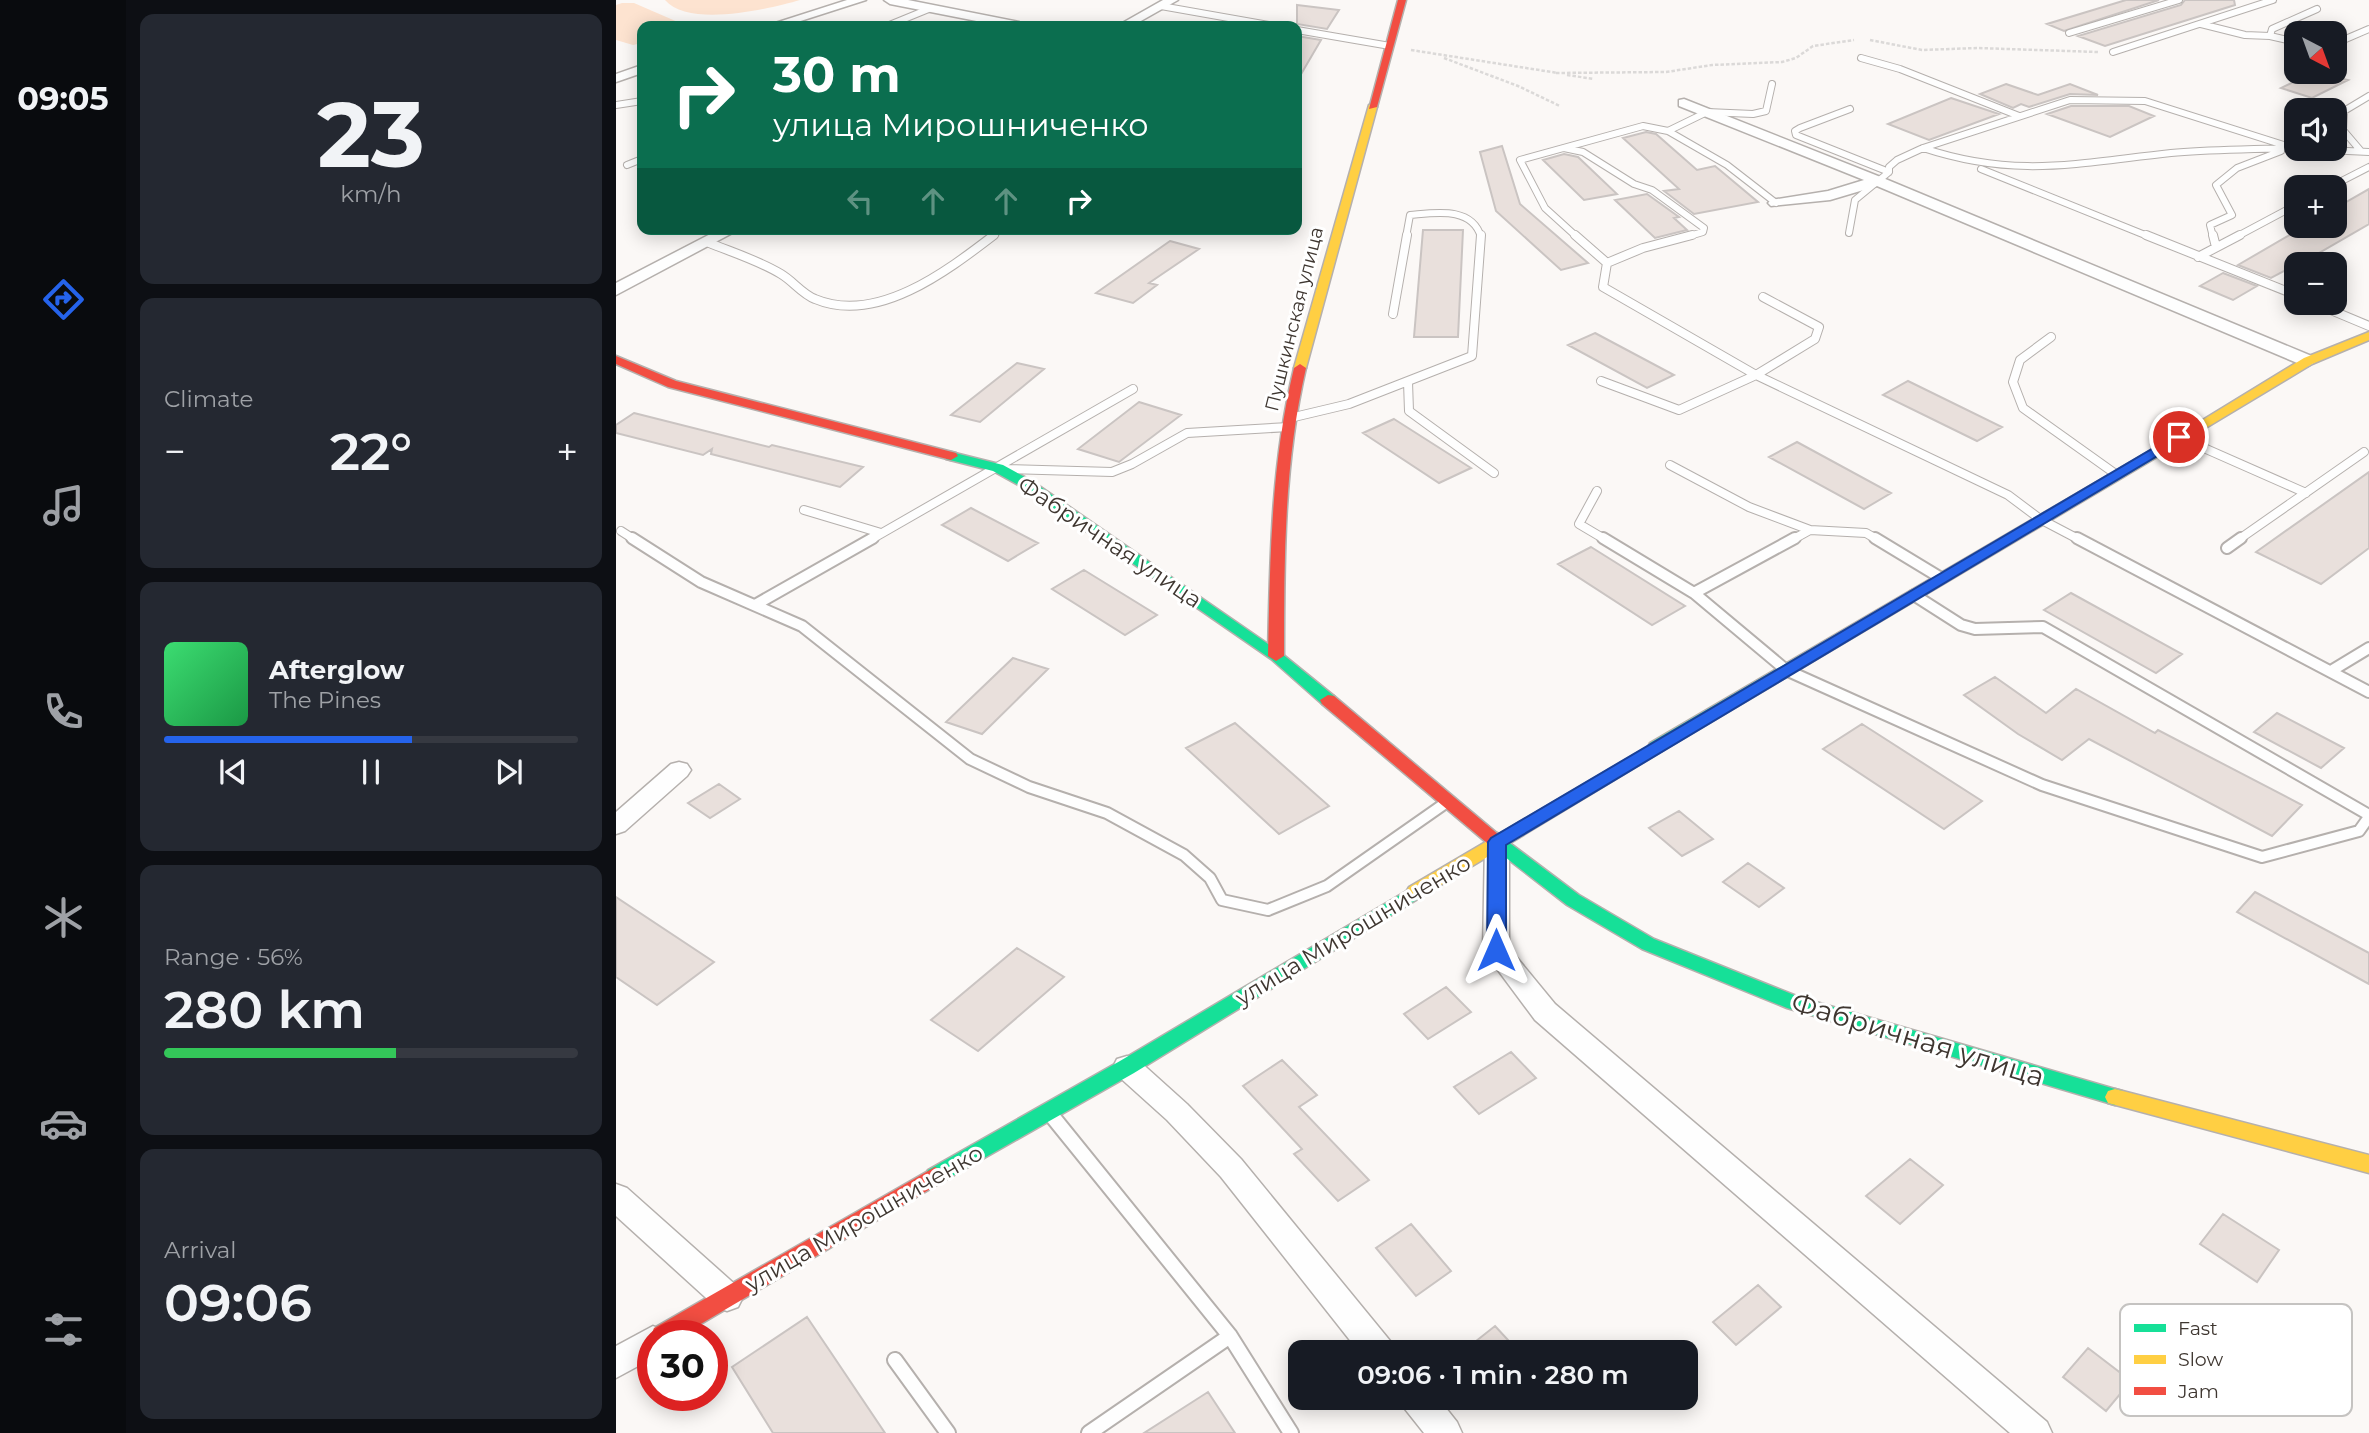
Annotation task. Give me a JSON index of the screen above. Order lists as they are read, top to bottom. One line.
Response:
{"streets":{"street":["Пушкинская улица","Фабричная улица","улица Мирошниченко"]},"crossings":[["Пушкинская улица","Фабричная улица"],["Фабричная улица","улица Мирошниченко"]],"legend":["Fast","Slow","Jam"],"north":"bottom right","page":{"tabs":"09:05","tile":[["23","km/h"],"Climate",["Range · 56%","280 km"],["Arrival","09:06"]],"map_buttons":["+","−"],"turn":["30 m","улица Мирошниченко"],"heat":["−","22°","+"],"song":["Afterglow","The Pines"],"limit":"30","trip":"09:06 · 1 min · 280 m"}}
